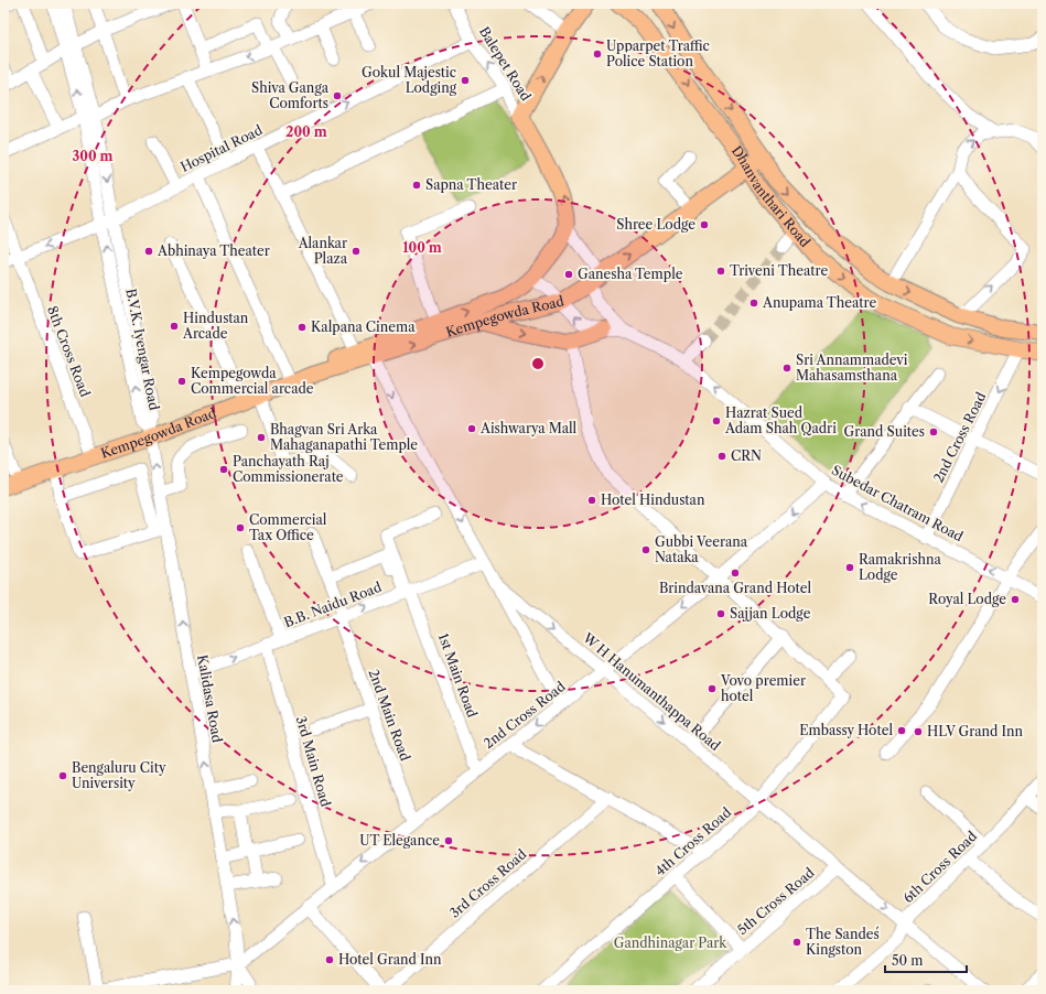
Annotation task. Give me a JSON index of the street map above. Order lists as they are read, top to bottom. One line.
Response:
{"streets":{"main road":["Dhanvanthari Road","Kempegowda Road"],"street":["Balepet Road","Hospital Road","B.V.K. Iyengar Road","8th Cross Road","2nd Cross Road","Subedar Chatram Road","B.B. Naidu Road","1st Main Road","W H Hanumanthappa Road","Kalidasa Road","2nd Main Road","3rd Main Road","4th Cross Road","6th Cross Road","3rd Cross Road","5th Cross Road"]},"crossings":[["Balepet Road","Hospital Road"],["Hospital Road","B.V.K. Iyengar Road"],["Hospital Road","8th Cross Road"],["Dhanvanthari Road","Kempegowda Road"],["Dhanvanthari Road","2nd Cross Road"],["Kempegowda Road","B.V.K. Iyengar Road"],["Kempegowda Road","8th Cross Road"],["Kempegowda Road","Subedar Chatram Road"],["Kempegowda Road","W H Hanumanthappa Road"],["Kempegowda Road","Kalidasa Road"],["B.V.K. Iyengar Road","Kalidasa Road"],["2nd Cross Road","Subedar Chatram Road"],["2nd Cross Road","1st Main Road"],["2nd Cross Road","W H Hanumanthappa Road"],["2nd Cross Road","Kalidasa Road"],["2nd Cross Road","2nd Main Road"],["2nd Cross Road","3rd Main Road"],["B.B. Naidu Road","1st Main Road"],["B.B. Naidu Road","W H Hanumanthappa Road"],["B.B. Naidu Road","Kalidasa Road"],["B.B. Naidu Road","2nd Main Road"],["B.B. Naidu Road","3rd Main Road"],["W H Hanumanthappa Road","4th Cross Road"],["W H Hanumanthappa Road","6th Cross Road"],["W H Hanumanthappa Road","5th Cross Road"]],"one_way":["Dhanvanthari Road","B.B. Naidu Road"],"parks":["Gandhinagar Park"],"places":["Upparpet Traffic Police Station","Gokul Majestic Lodging","Shiva Ganga Comforts","Sapna Theater","Shree Lodge","Abhinaya Theater","Alankar Plaza","Triveni Theatre","Ganesha Temple","Anupama Theatre","Hindustan Arcade","Kalpana Cinema","Sri Annammadevi Mahasamsthana","Kempegowda Commercial arcade","Hazrat Sued Adam Shah Qadri","Aishwarya Mall","Grand Suites","Bhagvan Sri Arka Mahaganapathi Temple","CRN","Panchayath Raj Commissionerate","Hotel Hindustan","Commercial Tax Office","Gubbi Veerana Nataka","Ramakrishna Lodge","Brindavana Grand Hotel","Royal Lodge","Sajjan Lodge","Vovo premier hotel","Embassy Hotel","HLV Grand Inn","Bengaluru City University","UT Elegance","The Sandeś Kingston","Hotel Grand Inn"],"scale_bar":"50 m","rings":["200 m","300 m","100 m"]}
